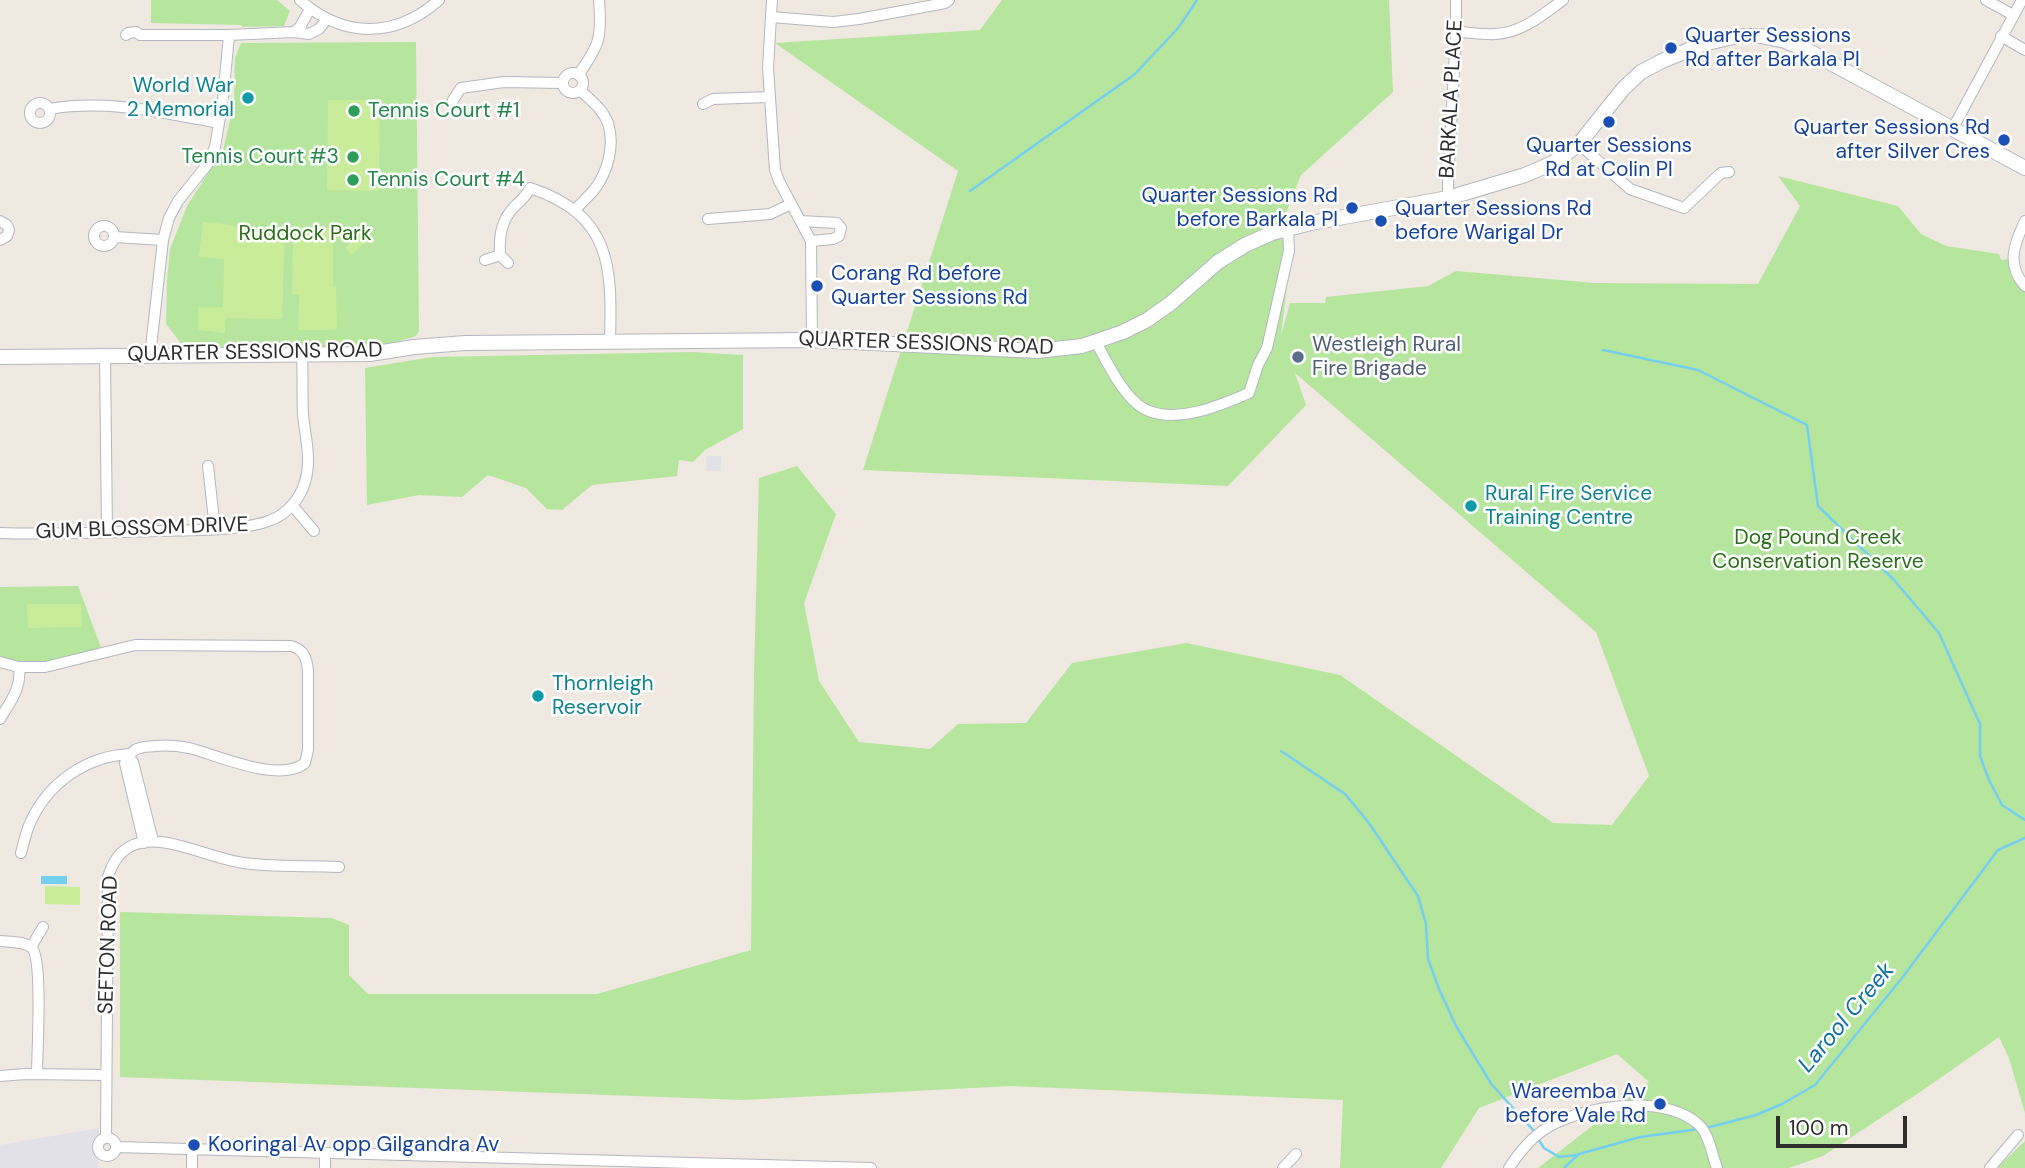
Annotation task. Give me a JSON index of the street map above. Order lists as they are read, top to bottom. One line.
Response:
{"streets":{"main road":["QUARTER SESSIONS ROAD"],"street":["BARKALA PLACE","GUM BLOSSOM DRIVE","SEFTON ROAD"]},"crossings":[["BARKALA PLACE","QUARTER SESSIONS ROAD"]],"water":["Larool Creek"],"parks":["Ruddock Park","Dog Pound Creek Conservation Reserve"],"places":["Quarter Sessions Rd after Barkala Pl","World War 2 Memorial","Tennis Court #1","Quarter Sessions Rd at Colin Pl","Quarter Sessions Rd after Silver Cres","Tennis Court #3","Tennis Court #4","Quarter Sessions Rd before Barkala Pl","Quarter Sessions Rd before Warigal Dr","Corang Rd before Quarter Sessions Rd","Westleigh Rural Fire Brigade","Rural Fire Service Training Centre","Thornleigh Reservoir","Wareemba Av before Vale Rd","Kooringal Av opp Gilgandra Av"],"scale_bar":"100 m"}
